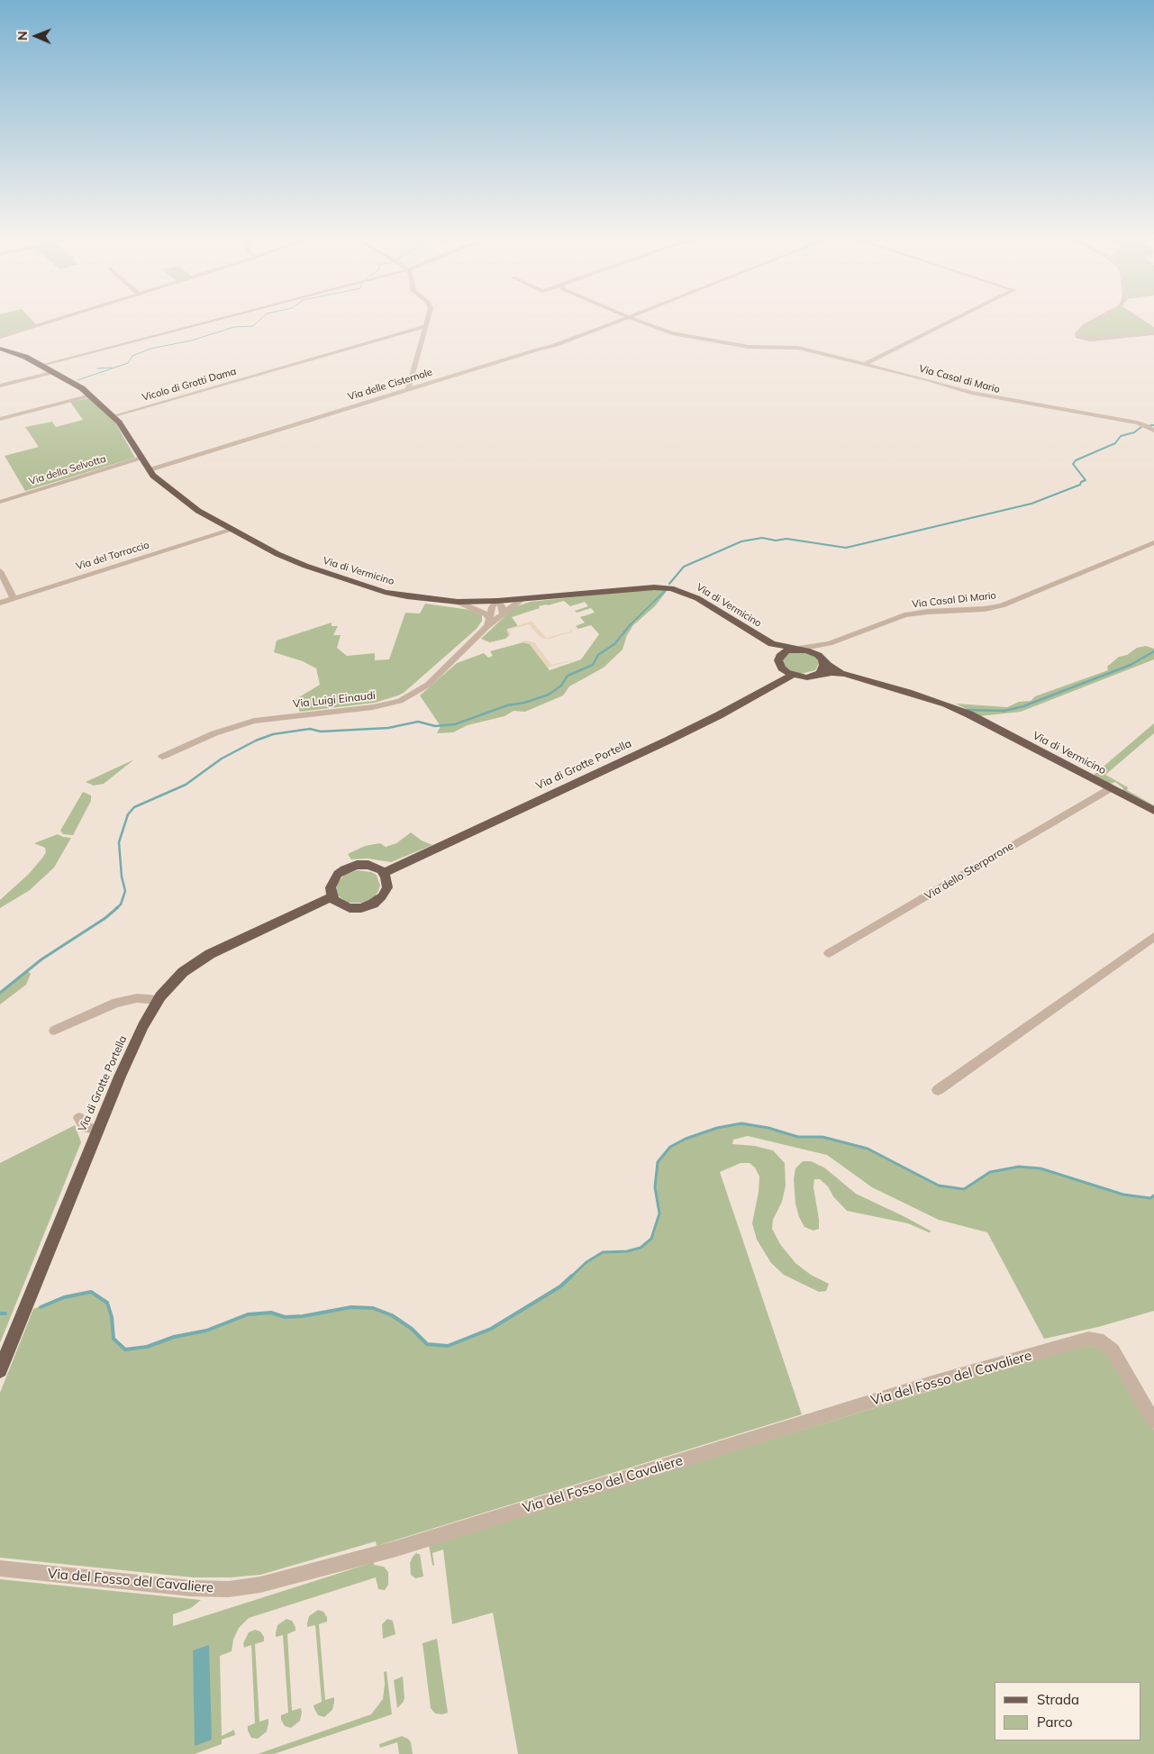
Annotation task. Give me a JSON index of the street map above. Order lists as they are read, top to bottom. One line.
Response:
{"streets":{"main road":["Via di Vermicino","Via di Grotte Portella"],"street":["Via Casal di Mario","Vicolo di Grotti Dama","Via delle Cisternole","Via della Selvotta","Via del Torraccio","Via Casal Di Mario","Via Luigi Einaudi","Via dello Sterparone","Via del Fosso del Cavaliere"]},"crossings":[["Vicolo di Grotti Dama","Via di Vermicino"],["Via delle Cisternole","Via di Vermicino"],["Via della Selvotta","Via di Vermicino"],["Via del Torraccio","Via di Vermicino"],["Via di Vermicino","Via Casal Di Mario"],["Via di Vermicino","Via Luigi Einaudi"],["Via di Vermicino","Via di Grotte Portella"],["Via di Vermicino","Via dello Sterparone"],["Via Casal Di Mario","Via di Grotte Portella"]],"legend":["Strada","Parco"],"north":"left"}
